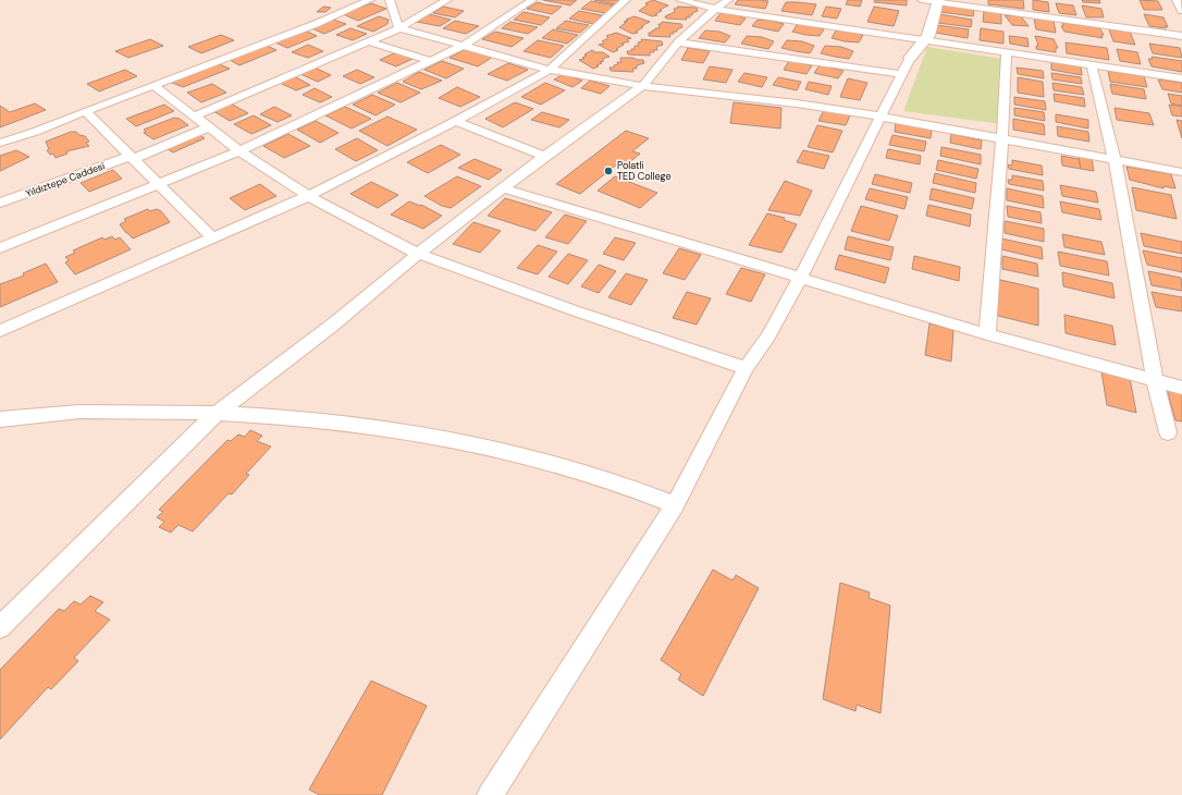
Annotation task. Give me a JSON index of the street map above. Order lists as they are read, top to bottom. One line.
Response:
{"streets":{"street":["Yıldıztepe Caddesi"]},"places":["Polatli TED College"]}
